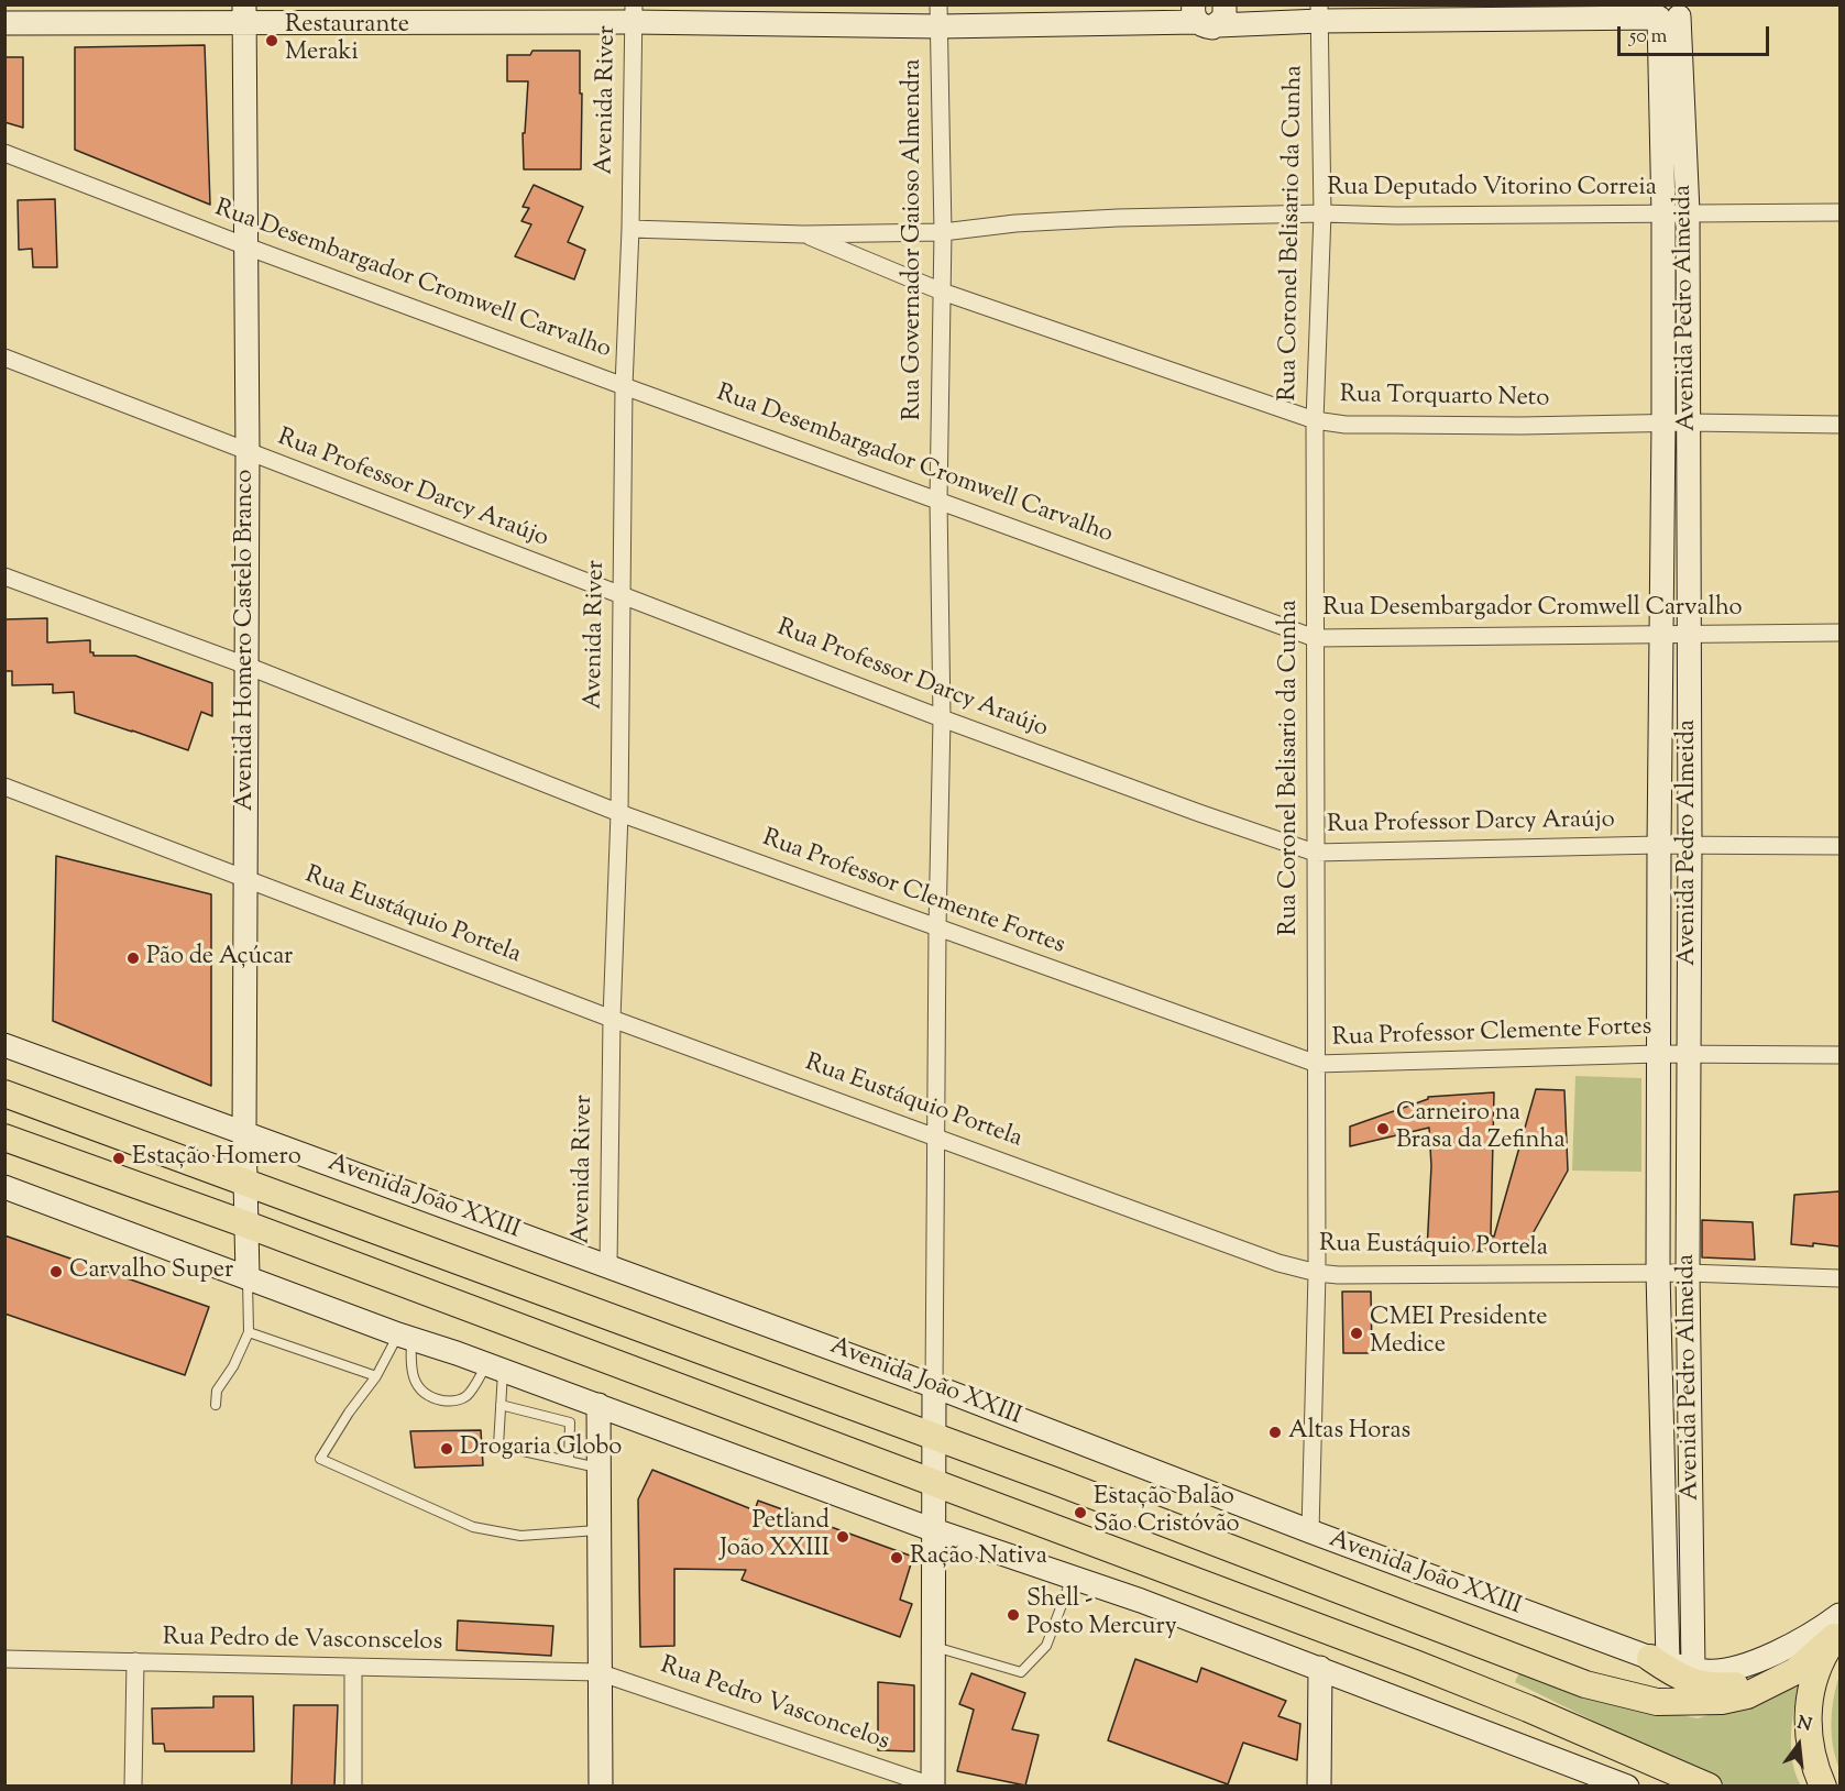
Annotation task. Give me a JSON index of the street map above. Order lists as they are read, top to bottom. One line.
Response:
{"streets":{"main road":["Avenida João XXIII"],"street":["Avenida River","Rua Deputado Vitorino Correia","Rua Coronel Belisario da Cunha","Rua Governador Gaioso Almendra","Rua Desembargador Cromwell Carvalho","Avenida Pedro Almeida","Rua Torquarto Neto","Rua Professor Darcy Araújo","Avenida Homero Castelo Branco","Rua Professor Clemente Fortes","Rua Eustáquio Portela","Rua Pedro de Vasconscelos","Rua Pedro Vasconcelos"]},"crossings":[["Avenida River","Rua Deputado Vitorino Correia"],["Avenida River","Rua Desembargador Cromwell Carvalho"],["Avenida River","Rua Professor Darcy Araújo"],["Avenida River","Rua Professor Clemente Fortes"],["Avenida River","Rua Eustáquio Portela"],["Avenida River","Avenida João XXIII"],["Rua Deputado Vitorino Correia","Rua Coronel Belisario da Cunha"],["Rua Deputado Vitorino Correia","Rua Governador Gaioso Almendra"],["Rua Deputado Vitorino Correia","Avenida Pedro Almeida"],["Rua Deputado Vitorino Correia","Rua Torquarto Neto"],["Rua Coronel Belisario da Cunha","Rua Desembargador Cromwell Carvalho"],["Rua Coronel Belisario da Cunha","Rua Torquarto Neto"],["Rua Coronel Belisario da Cunha","Rua Professor Darcy Araújo"],["Rua Coronel Belisario da Cunha","Rua Professor Clemente Fortes"],["Rua Coronel Belisario da Cunha","Rua Eustáquio Portela"],["Rua Coronel Belisario da Cunha","Avenida João XXIII"],["Rua Governador Gaioso Almendra","Rua Desembargador Cromwell Carvalho"],["Rua Governador Gaioso Almendra","Rua Torquarto Neto"],["Rua Governador Gaioso Almendra","Rua Professor Darcy Araújo"],["Rua Governador Gaioso Almendra","Rua Professor Clemente Fortes"],["Rua Governador Gaioso Almendra","Rua Eustáquio Portela"],["Rua Governador Gaioso Almendra","Avenida João XXIII"],["Rua Desembargador Cromwell Carvalho","Avenida Pedro Almeida"],["Rua Desembargador Cromwell Carvalho","Avenida Homero Castelo Branco"],["Avenida Pedro Almeida","Rua Torquarto Neto"],["Avenida Pedro Almeida","Rua Professor Darcy Araújo"],["Avenida Pedro Almeida","Rua Professor Clemente Fortes"],["Avenida Pedro Almeida","Rua Eustáquio Portela"],["Avenida Pedro Almeida","Avenida João XXIII"],["Rua Professor Darcy Araújo","Avenida Homero Castelo Branco"],["Avenida Homero Castelo Branco","Rua Professor Clemente Fortes"],["Avenida Homero Castelo Branco","Rua Eustáquio Portela"],["Avenida Homero Castelo Branco","Avenida João XXIII"],["Rua Pedro de Vasconscelos","Rua Pedro Vasconcelos"]],"places":["Restaurante Meraki","Pão de Açúcar","Carneiro na Brasa da Zefinha","Estação Homero","Carvalho Super","CMEI Presidente Medice","Altas Horas","Drogaria Globo","Estação Balão São Cristóvão","Petland João XXIII","Ração Nativa","Shell - Posto Mercury"],"scale_bar":"50 m","north":"top"}
